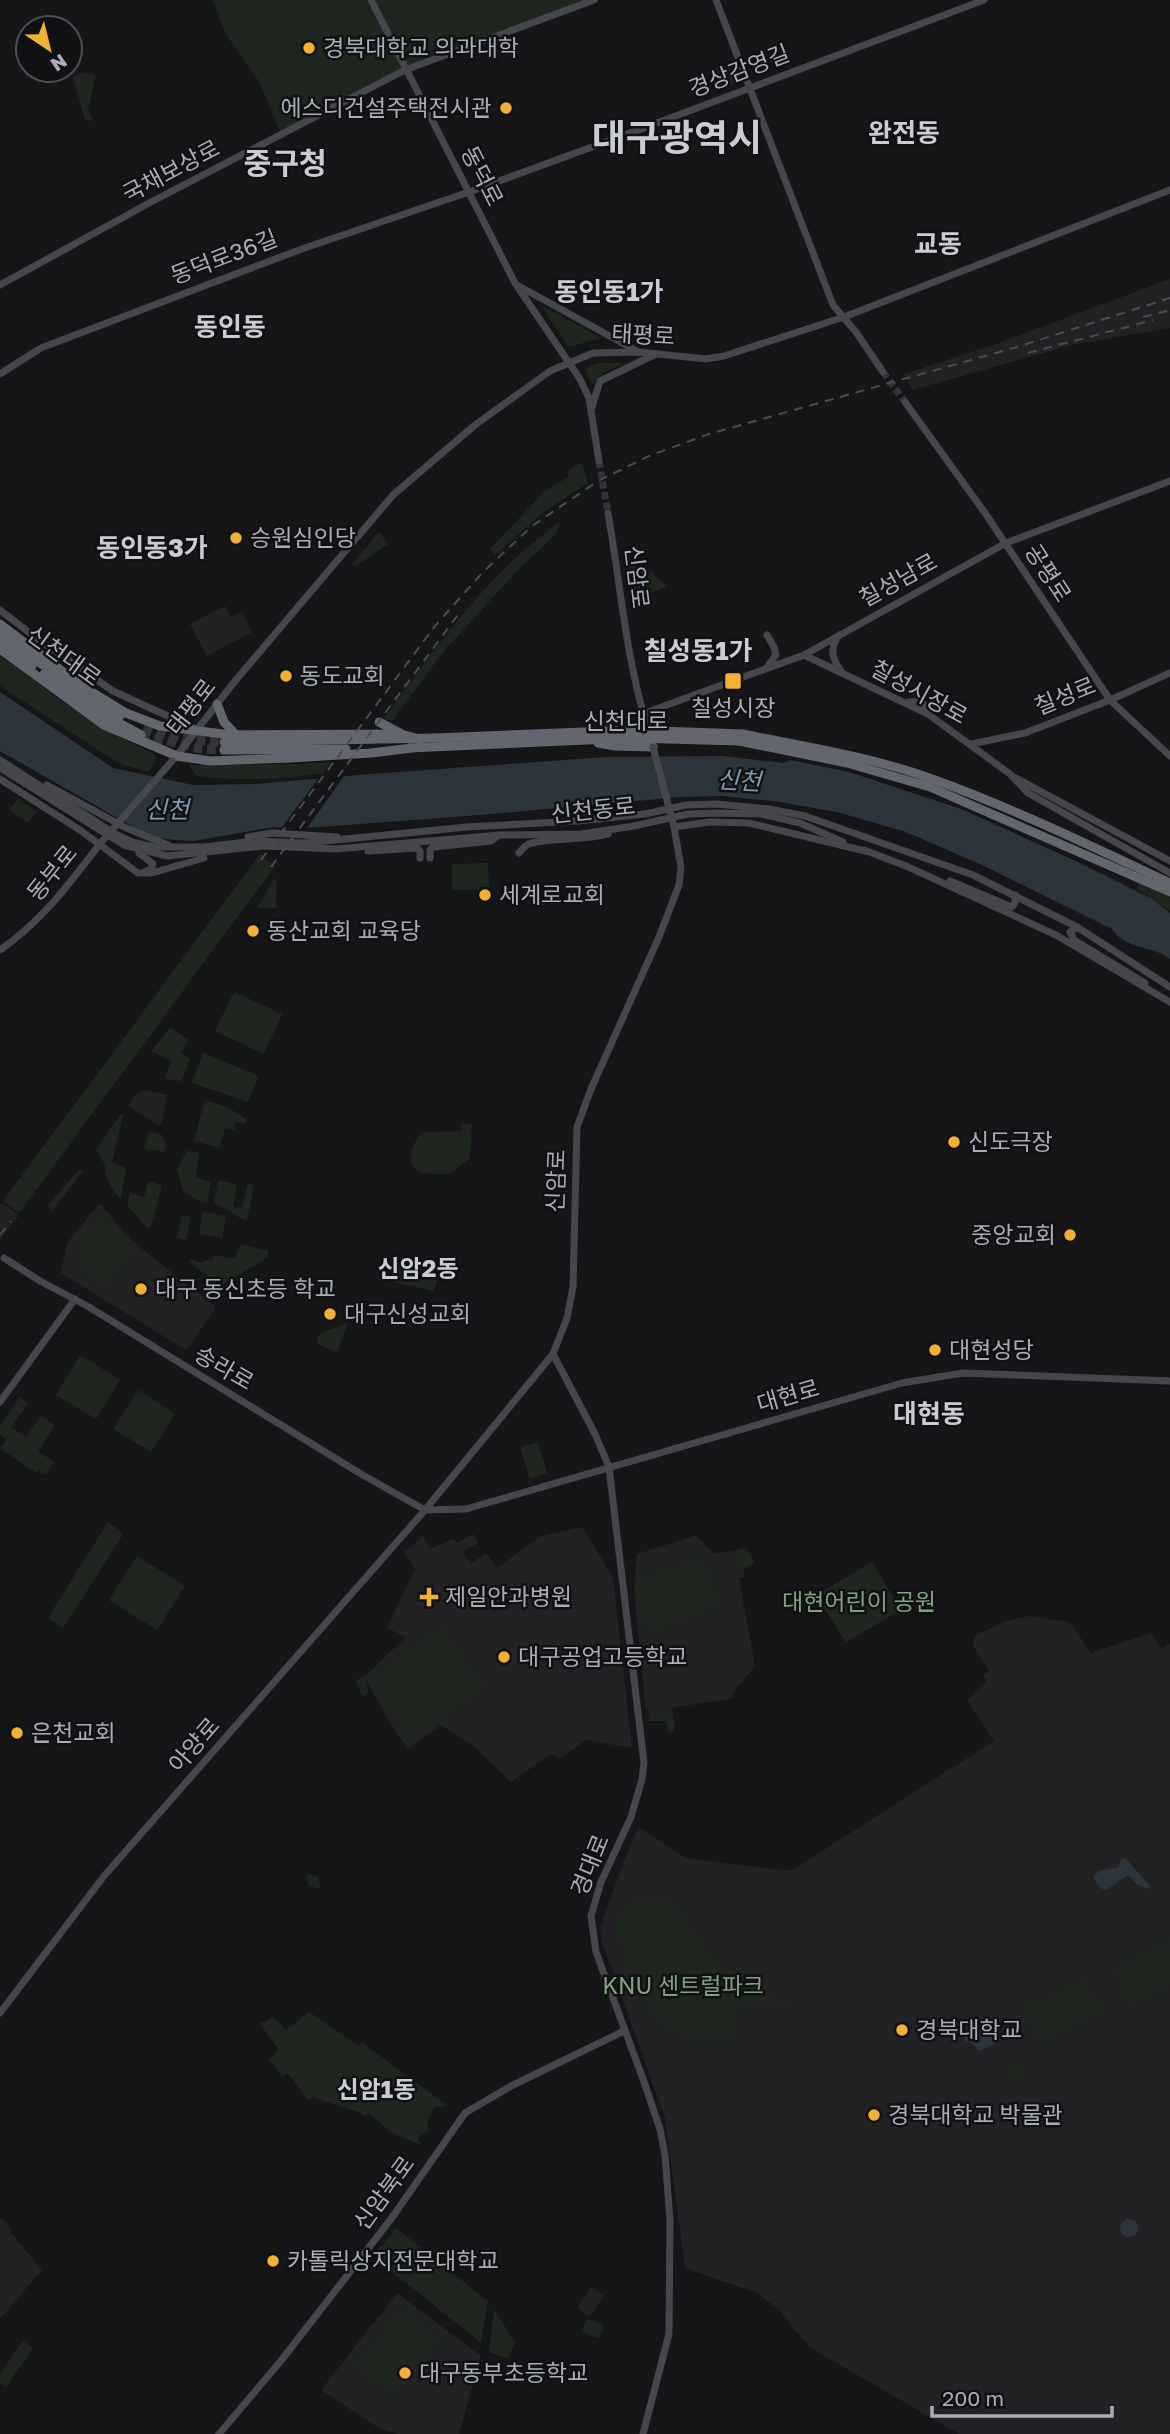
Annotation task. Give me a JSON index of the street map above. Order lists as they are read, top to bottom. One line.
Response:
{"streets":{"highway":["신천대로"],"main road":["경상감영길","국채보상로","동덕로","동덕로36길","태평로","공평로","신암로","칠성남로","칠성시장로","칠성로","신천동로","동부로","송라로","대현로","아양로","경대로","신암북로"]},"crossings":[["경상감영길","동덕로"],["경상감영길","동덕로36길"],["국채보상로","동덕로"],["동덕로","동덕로36길"],["동덕로","태평로"],["태평로","동부로"],["공평로","칠성남로"],["공평로","칠성로"],["신암로","칠성남로"],["신암로","송라로"],["신암로","대현로"],["신암로","아양로"],["신암로","경대로"],["칠성남로","칠성시장로"],["칠성시장로","칠성로"],["송라로","대현로"],["송라로","아양로"],["대현로","아양로"],["대현로","경대로"],["경대로","신암북로"]],"districts":["완전동","대구광역시","중구청","교동","동인동1가","동인동","동인동3가","칠성동1가","신암2동","대현동","신암1동"],"water":["신천"],"parks":["대현어린이 공원","KNU 센트럴파크"],"places":{"other":["경북대학교 의과대학","에스디건설주택전시관","승원심인당","동도교회","세계로교회","동산교회 교육당","신도극장","중앙교회","대구 동신초등 학교","대구신성교회","대현성당","대구공업고등학교","은천교회","경북대학교","경북대학교 박물관","카톨릭상지전문대학교","대구동부초등학교"],"transit":["칠성시장"],"health":["제일안과병원"]},"scale_bar":"200 m","north":"bottom right"}
